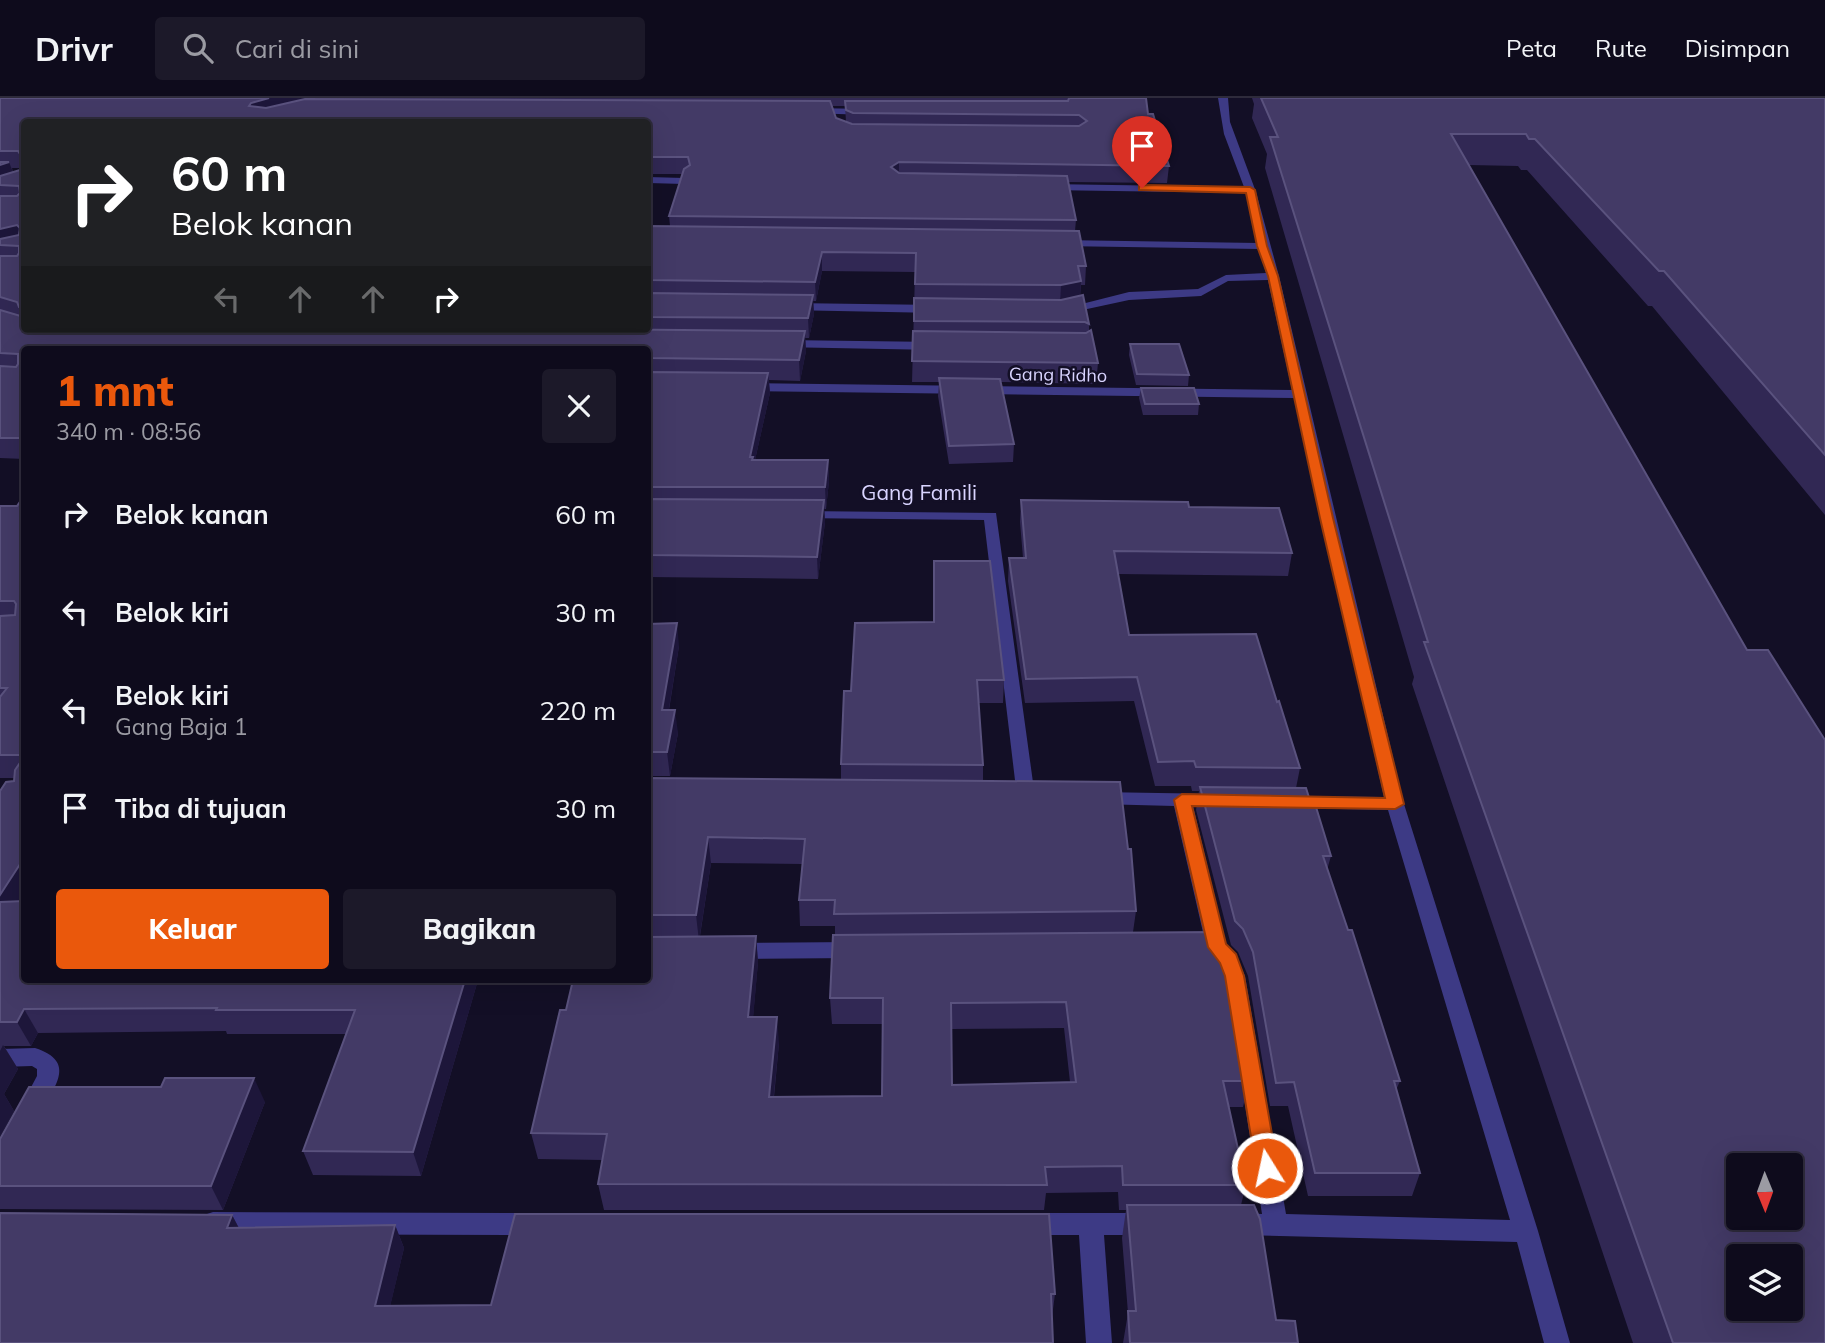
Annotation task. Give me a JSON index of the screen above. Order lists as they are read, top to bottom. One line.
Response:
{"streets":{"street":["Gang Ridho","Gang Famili"]},"north":"bottom","page":{"header":"Drivr","search":"Cari di sini","nav":["Peta","Rute","Disimpan"],"turn":["60 m","Belok kanan"],"heading":["1 mnt","340 m · 08:56"],"list":[{"name":"Belok kanan","value":"60 m"},{"name":"Belok kiri","value":"30 m"},{"name":"Belok kiri","note":"Gang Baja 1","value":"220 m"},{"name":"Tiba di tujuan","value":"30 m"}],"buttons":["Keluar","Bagikan"]}}
